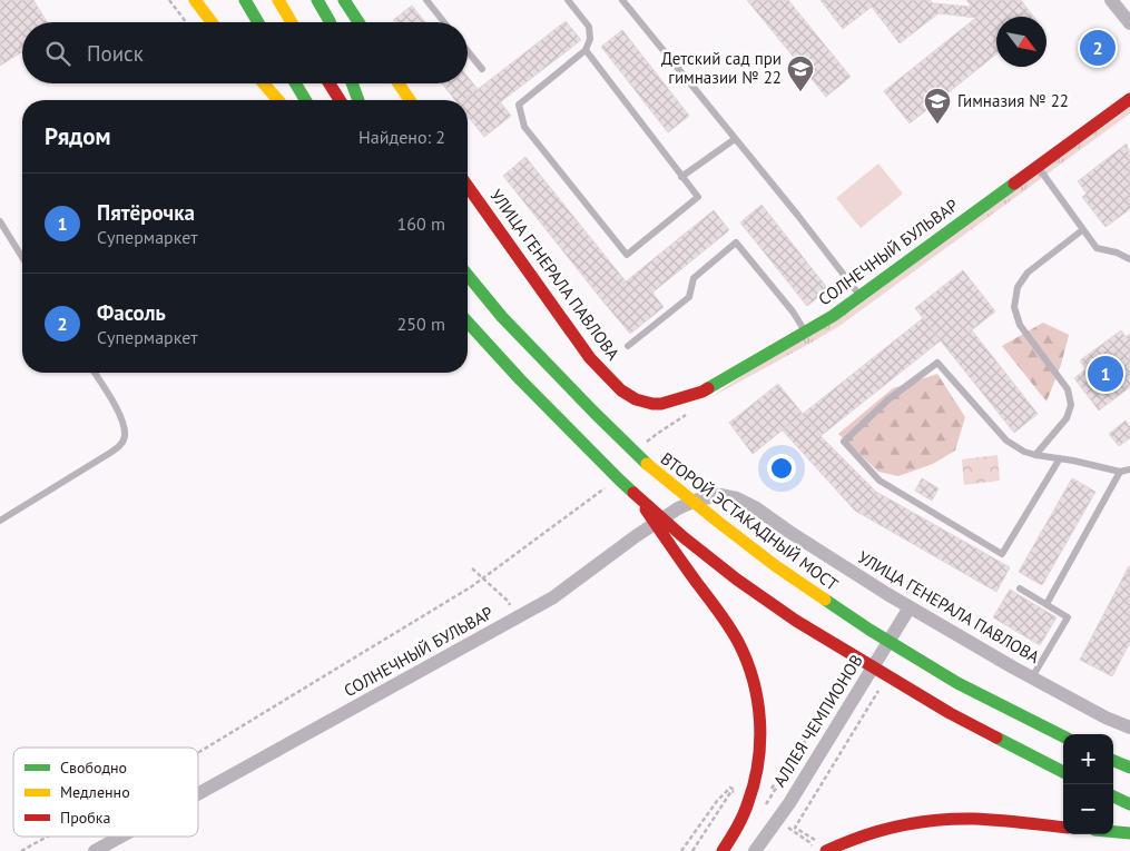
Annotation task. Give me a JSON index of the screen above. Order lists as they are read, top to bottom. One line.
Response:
{"streets":{"main road":["СОЛНЕЧНЫЙ БУЛЬВАР","УЛИЦА ГЕНЕРАЛА ПАВЛОВА","ВТОРОЙ ЭСТАКАДНЫЙ МОСТ"],"street":["АЛЛЕЯ ЧЕМПИОНОВ"]},"crossings":[["СОЛНЕЧНЫЙ БУЛЬВАР","УЛИЦА ГЕНЕРАЛА ПАВЛОВА"],["УЛИЦА ГЕНЕРАЛА ПАВЛОВА","АЛЛЕЯ ЧЕМПИОНОВ"]],"places":{"school or university":["Детский сад при гимназии № 22","Гимназия № 22"]},"legend":["Свободно","Медленно","Пробка"],"north":"bottom right","page":{"search":"Поиск","pins":["2","1"],"heading":["Рядом","Найдено: 2"],"list":[{"mark":"1","name":"Пятёрочка","note":"Супермаркет","value":"160 m"},{"mark":"2","name":"Фасоль","note":"Супермаркет","value":"250 m"}],"map_buttons":["+","−"]}}
